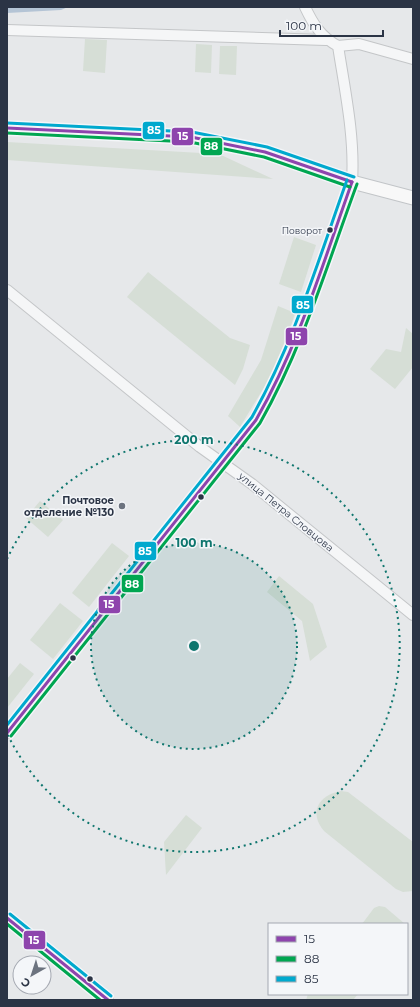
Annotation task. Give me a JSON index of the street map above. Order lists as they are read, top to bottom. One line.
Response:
{"streets":{"street":["улица Петра Словцова"]},"places":["Поворот","Почтовое отделение №130"],"lines":["transit line 85","transit line 15","transit line 88"],"legend":["15","88","85"],"scale_bar":"100 m","north":"bottom left","rings":["200 m","100 m"]}
